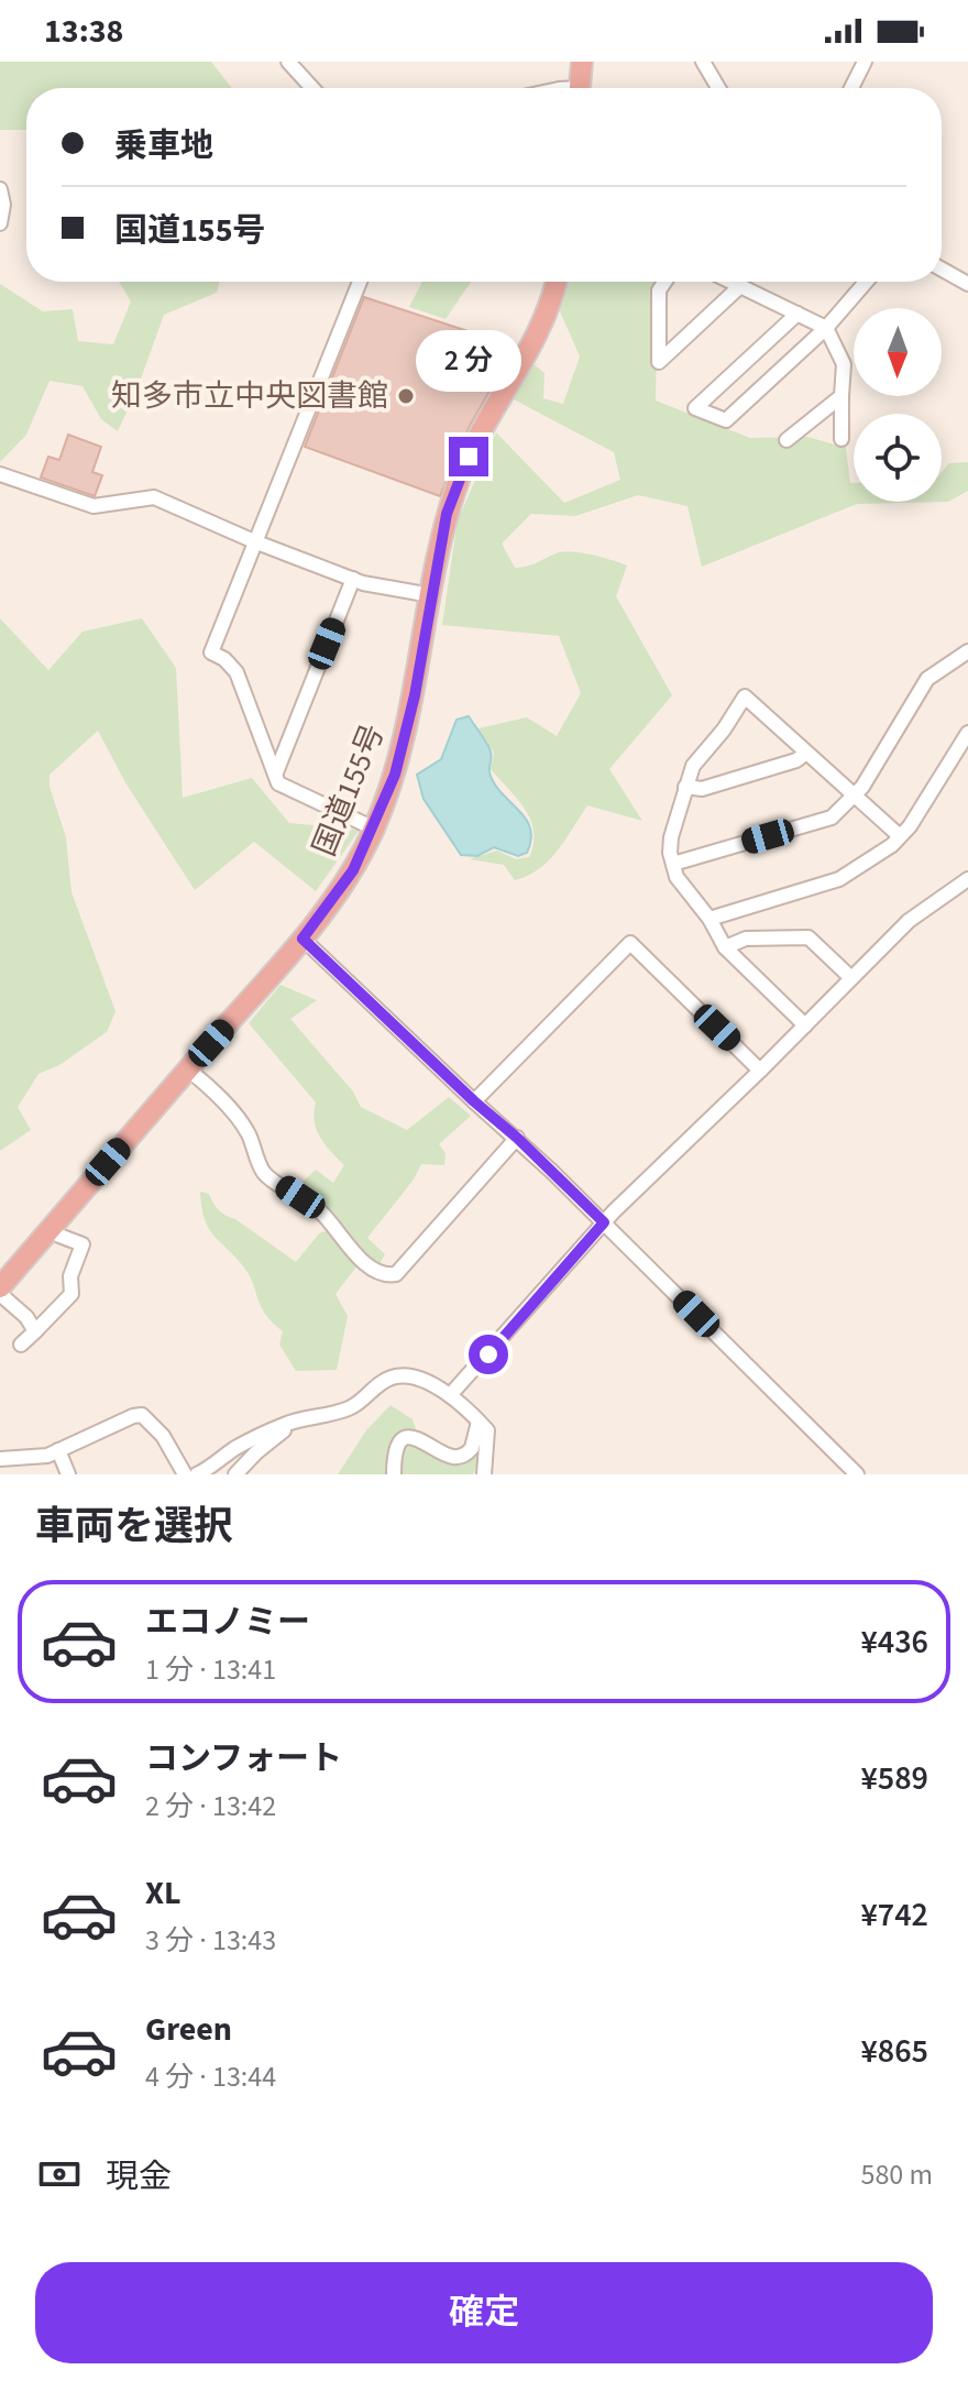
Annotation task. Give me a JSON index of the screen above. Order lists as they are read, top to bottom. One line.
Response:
{"streets":{"highway":["国道155号"]},"places":["知多市立中央図書館"],"north":"bottom","page":{"status":"13:38","banner":["乗車地","国道155号"],"bubble":"2 分","heading":"車両を選択","list":[{"name":"エコノミー","note":"1 分 · 13:41","value":"¥436"},{"name":"コンフォート","note":"2 分 · 13:42","value":"¥589"},{"name":"XL","note":"3 分 · 13:43","value":"¥742"},{"name":"Green","note":"4 分 · 13:44","value":"¥865"}],"pay":["現金","580 m"],"buttons":"確定"}}
